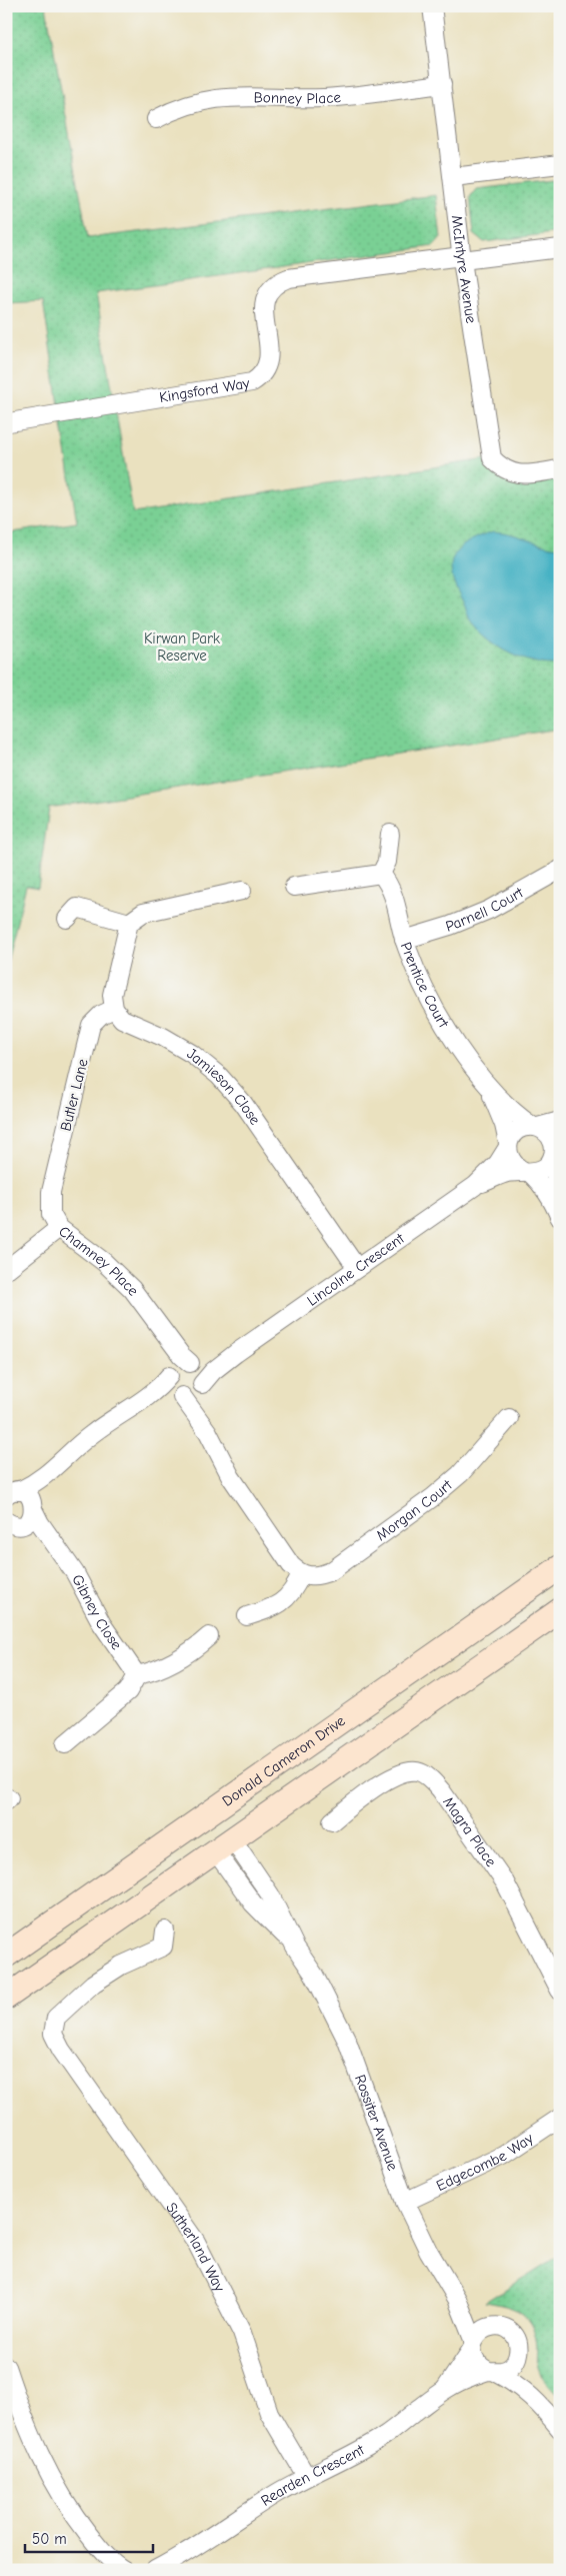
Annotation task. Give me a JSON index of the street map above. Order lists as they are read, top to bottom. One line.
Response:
{"streets":{"street":["Bonney Place","McIntyre Avenue","Kingsford Way","Parnell Court","Prentice Court","Jamieson Close","Butler Lane","Chamney Place","Lincolne Crescent","Morgan Court","Gibney Close","Donald Cameron Drive","Magra Place","Rossiter Avenue","Edgecombe Way","Sutherland Way","Rearden Crescent"]},"crossings":[["Bonney Place","McIntyre Avenue"],["McIntyre Avenue","Kingsford Way"],["Parnell Court","Prentice Court"],["Prentice Court","Lincolne Crescent"],["Jamieson Close","Butler Lane"],["Jamieson Close","Lincolne Crescent"],["Butler Lane","Chamney Place"],["Chamney Place","Lincolne Crescent"],["Donald Cameron Drive","Rossiter Avenue"],["Rossiter Avenue","Edgecombe Way"],["Rossiter Avenue","Rearden Crescent"],["Sutherland Way","Rearden Crescent"]],"parks":["Kirwan Park Reserve"],"scale_bar":"50 m"}
